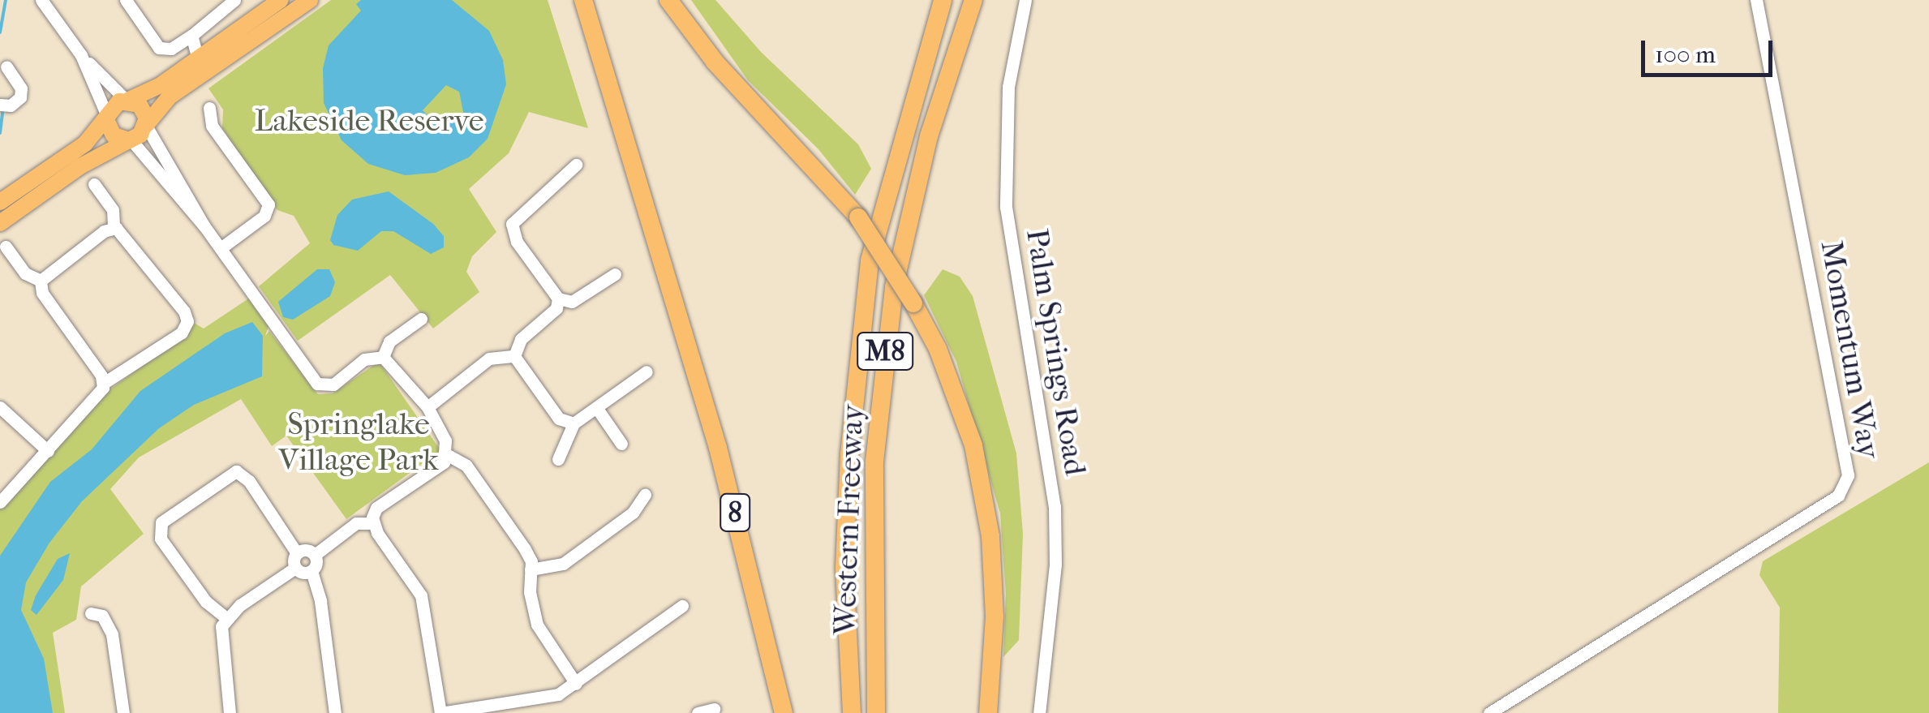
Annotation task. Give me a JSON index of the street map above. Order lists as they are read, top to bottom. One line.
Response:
{"streets":{"highway":["M8","8","Western Freeway"],"street":["Momentum Way","Palm Springs Road"]},"parks":["Lakeside Reserve","Springlake Village Park"],"scale_bar":"100 m"}
